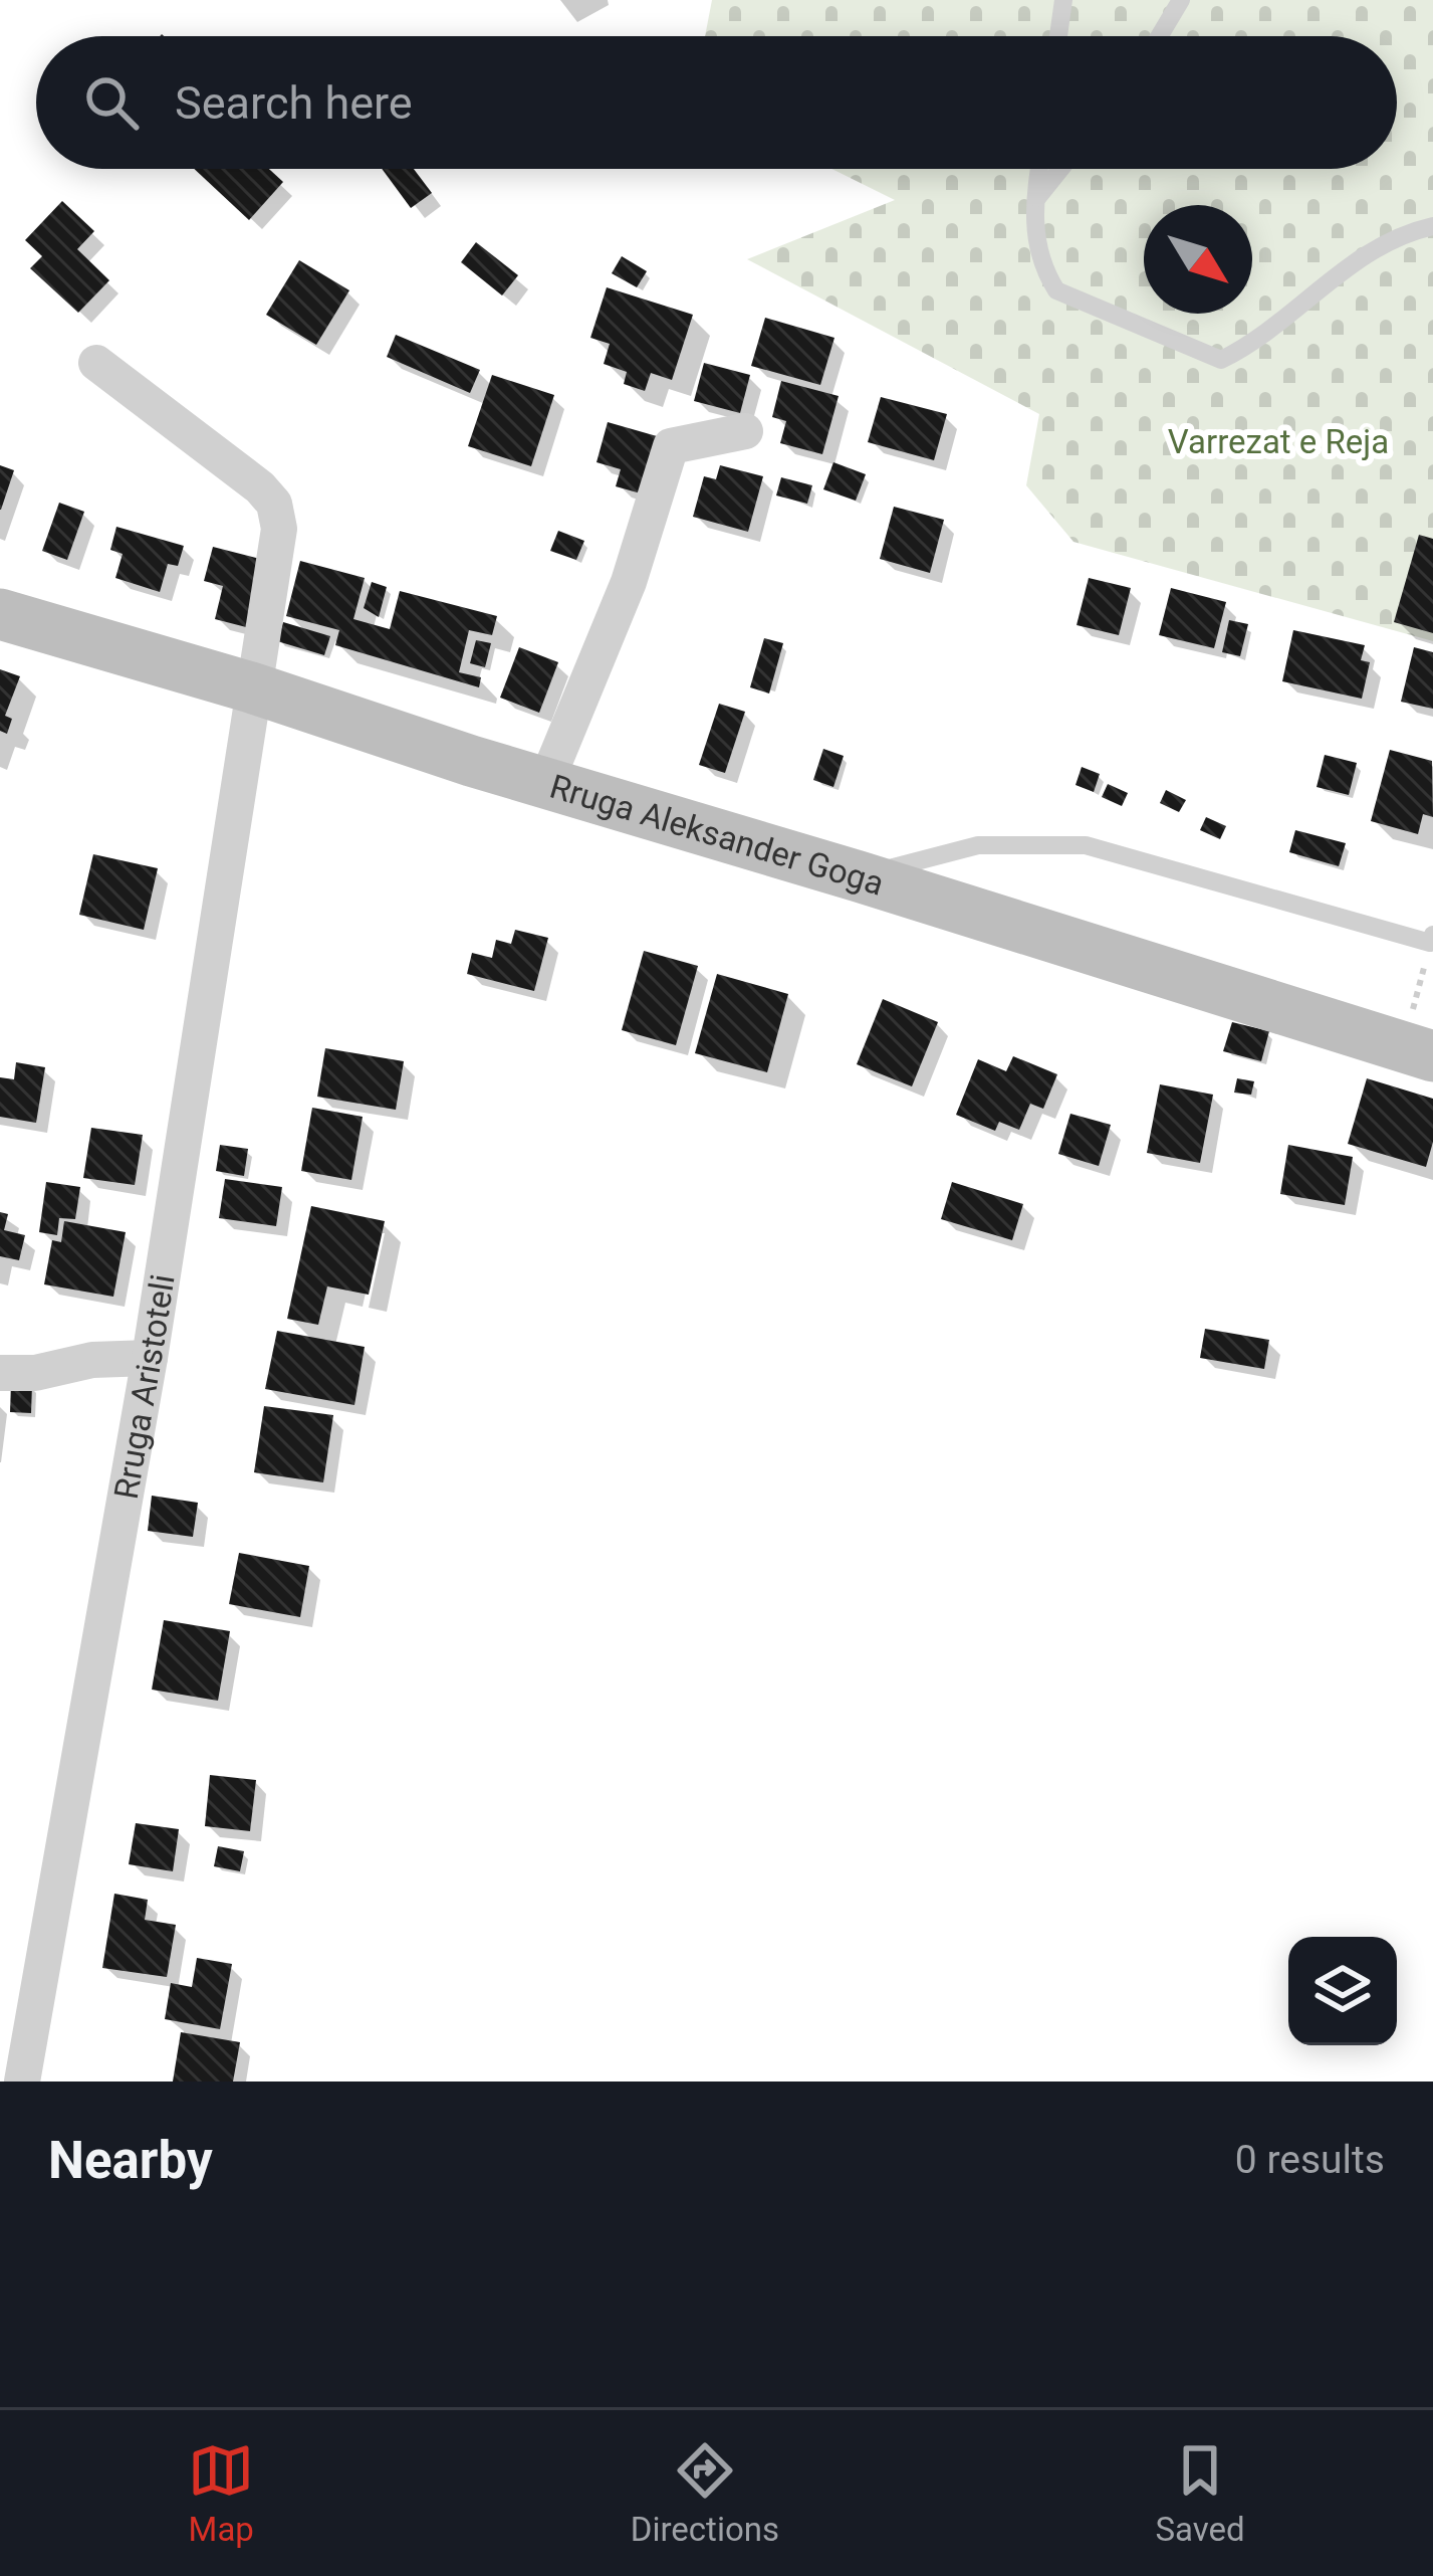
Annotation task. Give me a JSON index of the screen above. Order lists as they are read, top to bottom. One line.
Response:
{"streets":{"main road":["Rruga Aleksander Goga"],"street":["Rruga Aristoteli"]},"crossings":[["Rruga Aleksander Goga","Rruga Aristoteli"]],"parks":["Varrezat e Reja"],"north":"bottom right","page":{"search":"Search here","heading":["Nearby","0 results"],"nav":["Map","Directions","Saved"]}}
